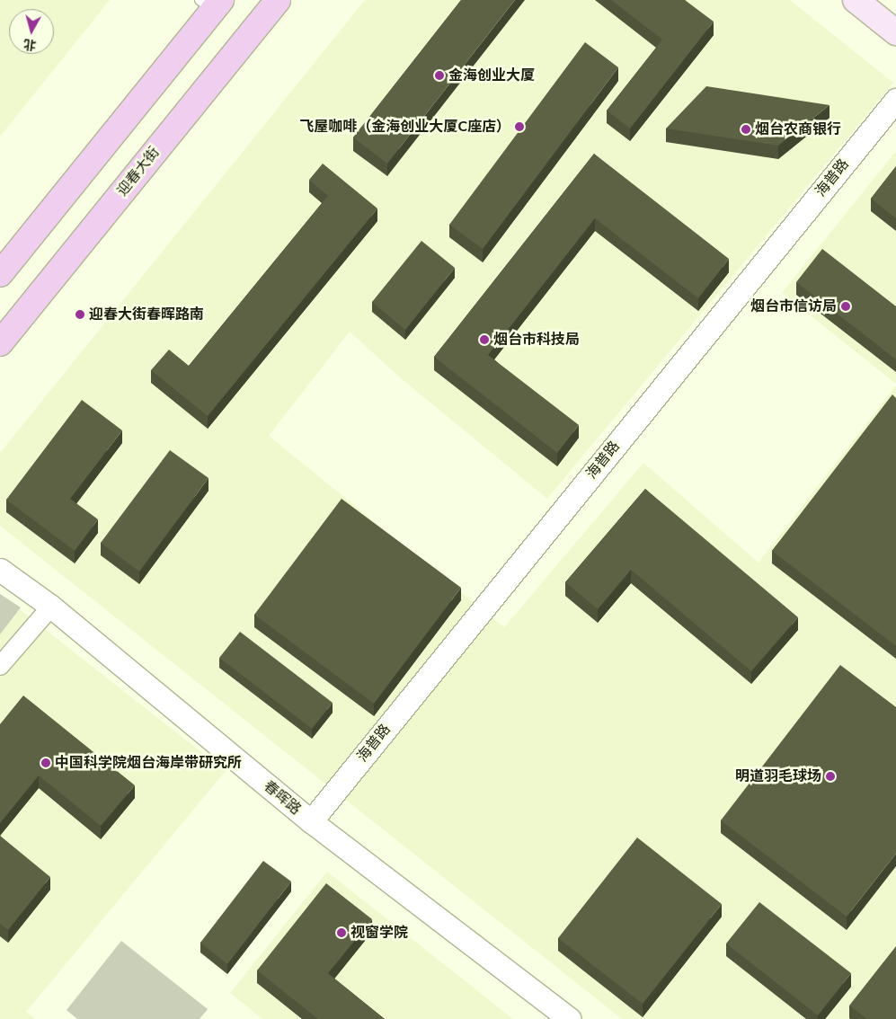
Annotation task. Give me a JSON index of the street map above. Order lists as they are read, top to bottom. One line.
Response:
{"streets":{"main road":["迎春大街"],"street":["海普路","春晖路"]},"crossings":[["海普路","春晖路"]],"places":["金海创业大厦","飞屋咖啡（金海创业大厦C座店）","烟台农商银行","烟台市信访局","迎春大街春晖路南","烟台市科技局","中国科学院烟台海岸带研究所","明道羽毛球场","视窗学院"],"north":"bottom"}
